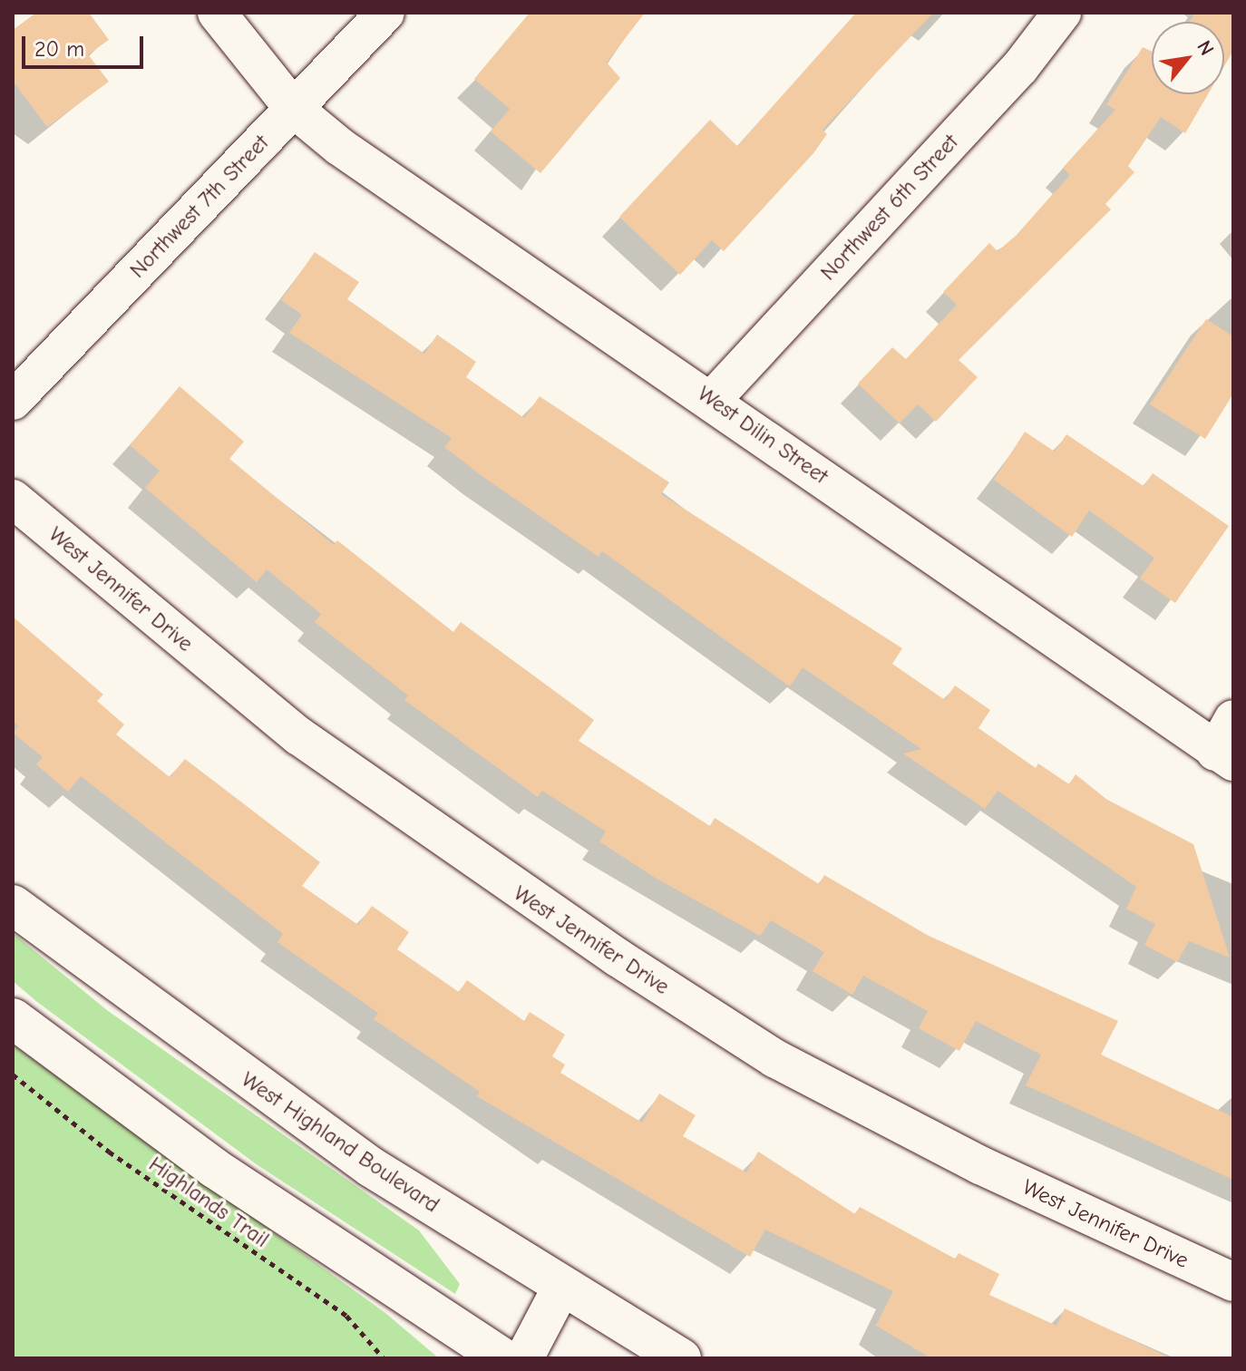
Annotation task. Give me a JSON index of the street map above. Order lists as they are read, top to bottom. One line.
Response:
{"streets":{"main road":["West Highland Boulevard"],"street":["Northwest 7th Street","Northwest 6th Street","West Dilin Street","West Jennifer Drive"],"path":["Highlands Trail"]},"crossings":[["Northwest 7th Street","West Dilin Street"],["Northwest 6th Street","West Dilin Street"]],"scale_bar":"20 m","north":"top right"}
